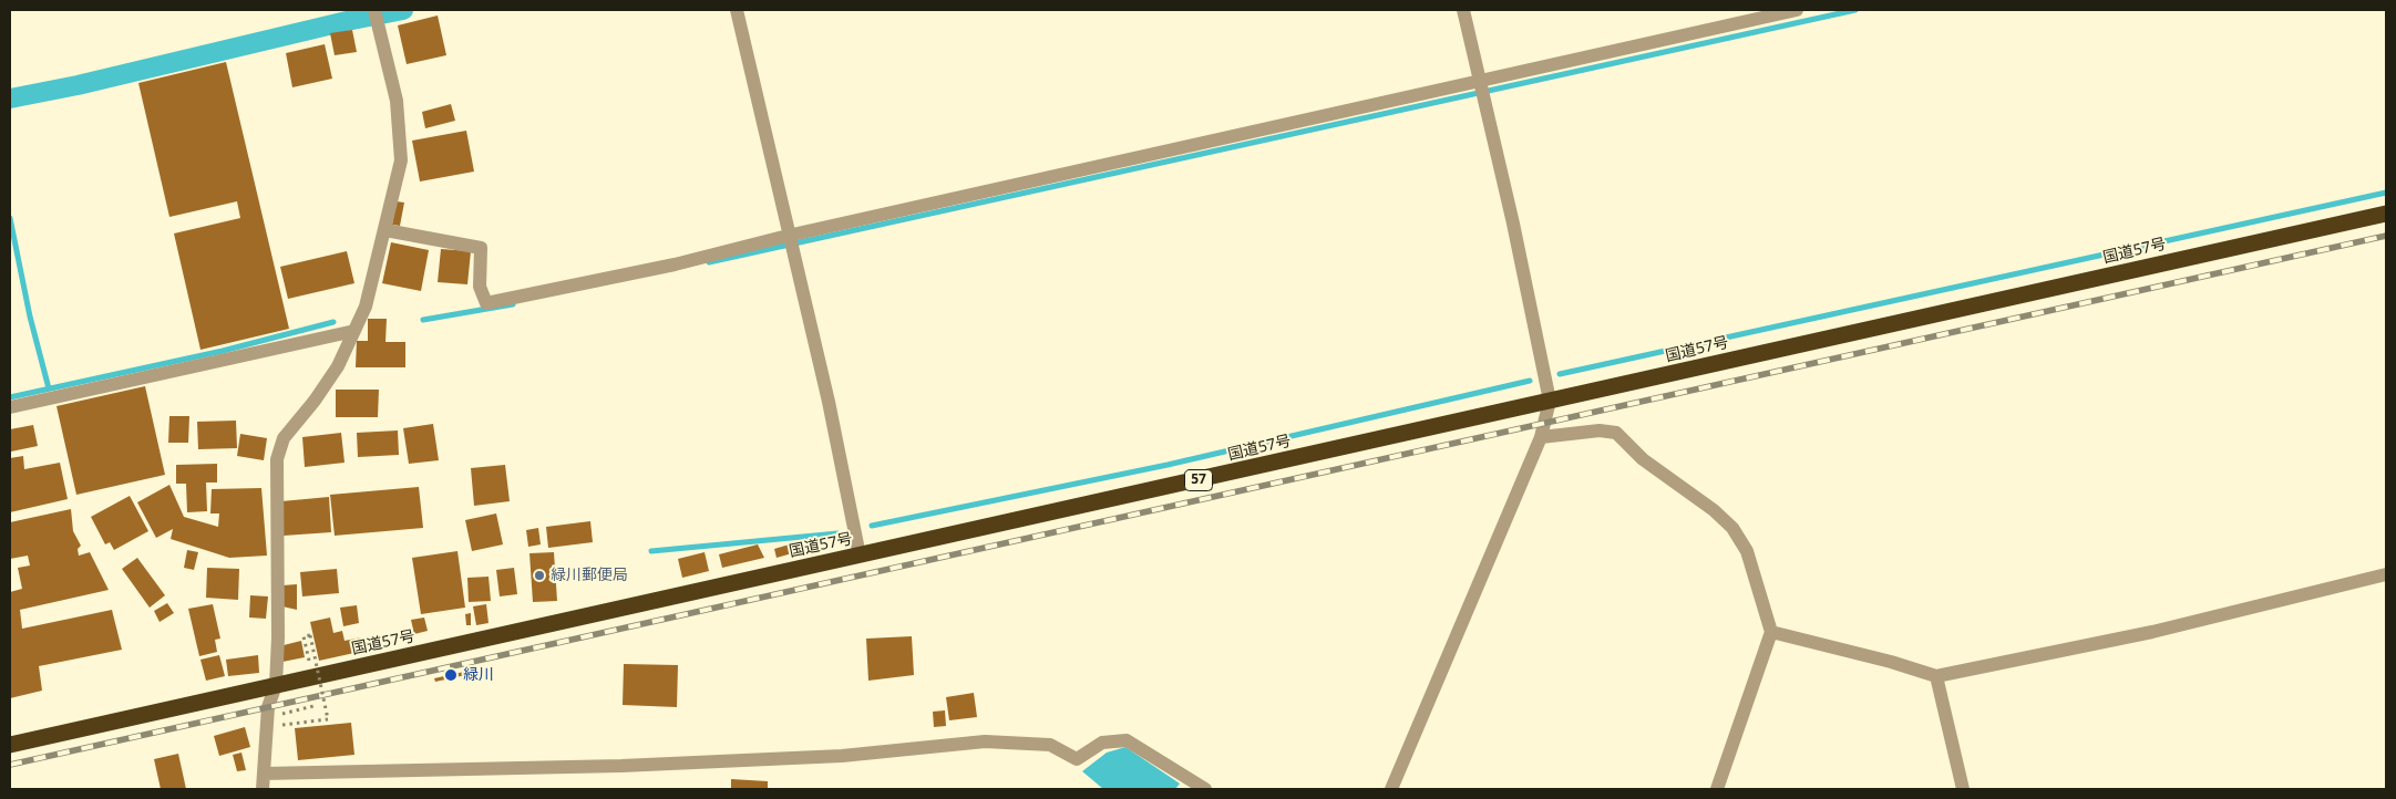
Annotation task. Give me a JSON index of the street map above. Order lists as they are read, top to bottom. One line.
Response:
{"streets":{"highway":["国道57号","57"]},"places":["緑川郵便局","緑川"]}
